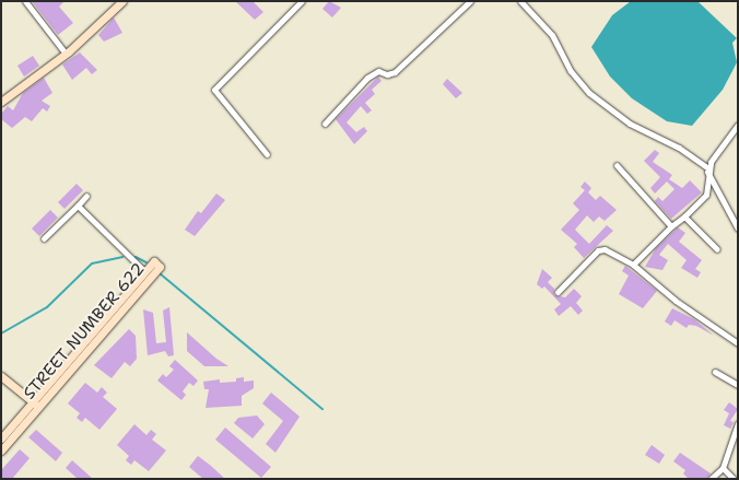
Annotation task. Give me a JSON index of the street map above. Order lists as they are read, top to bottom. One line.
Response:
{"streets":{"street":["STREET NUMBER 622"]}}
